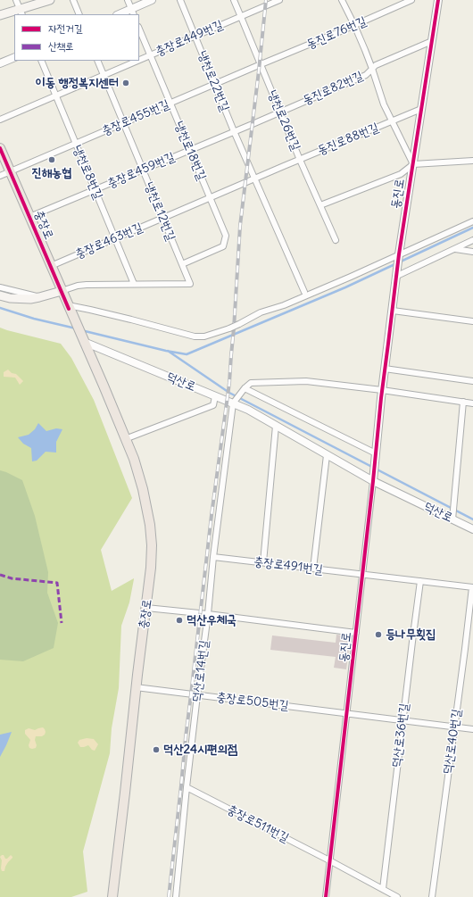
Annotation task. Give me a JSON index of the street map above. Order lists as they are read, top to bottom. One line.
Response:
{"streets":{"main road":["충장로"],"street":["동진로76번길","충장로449번길","냉천로22번길","동진로82번길","충장로455번길","냉천로26번길","동진로88번길","냉천로18번길","충장로459번길","냉천로8번길","동진로","냉천로12번길","충장로463번길","덕산로","충장로491번길","덕산로14번길","충장로505번길","덕산로36번길","덕산로40번길","충장로511번길"]},"crossings":[["동진로76번길","충장로455번길"],["동진로76번길","냉천로26번길"],["충장로449번길","냉천로22번길"],["충장로449번길","냉천로26번길"],["충장로449번길","냉천로18번길"],["충장로449번길","냉천로8번길"],["충장로449번길","냉천로12번길"],["냉천로22번길","충장로455번길"],["냉천로22번길","동진로88번길"],["냉천로22번길","충장로459번길"],["동진로82번길","냉천로26번길"],["동진로82번길","충장로459번길"],["동진로82번길","동진로"],["충장로455번길","냉천로26번길"],["충장로455번길","냉천로18번길"],["충장로455번길","냉천로8번길"],["충장로455번길","냉천로12번길"],["충장로455번길","충장로"],["냉천로26번길","동진로88번길"],["동진로88번길","동진로"],["동진로88번길","충장로463번길"],["냉천로18번길","충장로459번길"],["냉천로18번길","냉천로12번길"],["냉천로18번길","충장로463번길"],["충장로459번길","냉천로8번길"],["충장로459번길","냉천로12번길"],["충장로459번길","충장로"],["냉천로8번길","냉천로12번길"],["냉천로8번길","충장로463번길"],["동진로","충장로"],["동진로","덕산로"],["동진로","충장로491번길"],["동진로","덕산로14번길"],["동진로","충장로505번길"],["동진로","충장로511번길"],["냉천로12번길","충장로463번길"],["충장로","충장로463번길"],["충장로","덕산로"],["충장로","충장로505번길"],["덕산로","덕산로14번길"],["충장로491번길","덕산로14번길"],["충장로491번길","덕산로36번길"],["충장로491번길","덕산로40번길"],["덕산로14번길","충장로505번길"],["덕산로14번길","충장로511번길"],["충장로505번길","덕산로36번길"],["충장로505번길","덕산로40번길"],["덕산로36번길","충장로511번길"]],"places":["이동 행정복지센터","진해농협","덕산우체국","등나무횟집","덕산24시편의점"],"legend":["자전거길","산책로"]}
